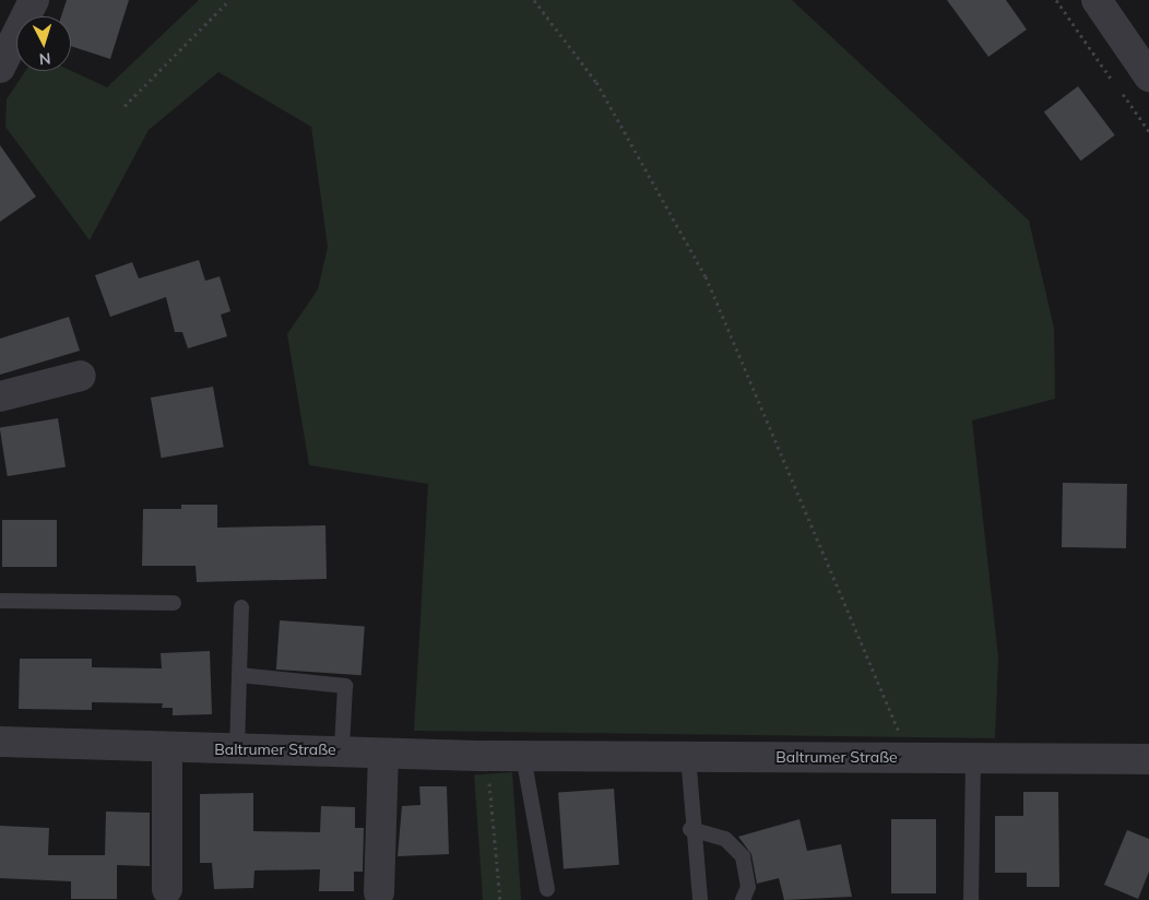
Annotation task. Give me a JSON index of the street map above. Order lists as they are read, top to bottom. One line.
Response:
{"streets":{"street":["Baltrumer Straße"]},"north":"bottom"}
